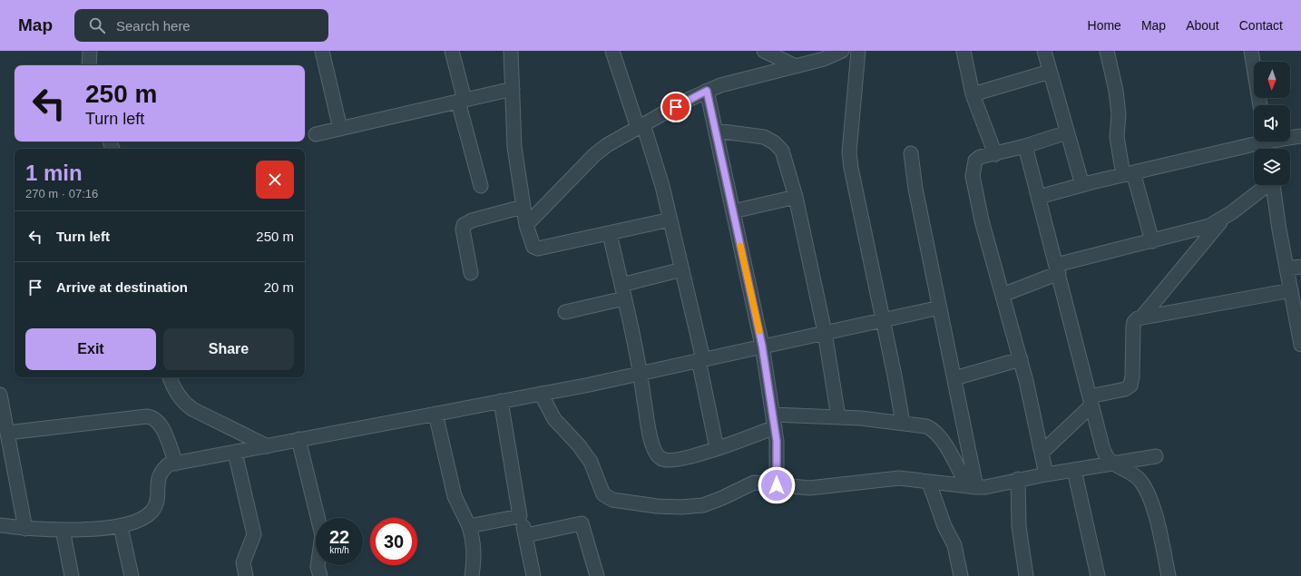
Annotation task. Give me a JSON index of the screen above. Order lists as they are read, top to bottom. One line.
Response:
{"north":"bottom","page":{"header":"Map","search":"Search here","nav":["Home","Map","About","Contact"],"turn":["250 m","Turn left"],"heading":["1 min","270 m · 07:16"],"list":[{"name":"Turn left","value":"250 m"},{"name":"Arrive at destination","value":"20 m"}],"buttons":["Exit","Share"],"speed":"22 km/h","limit":"30"}}
